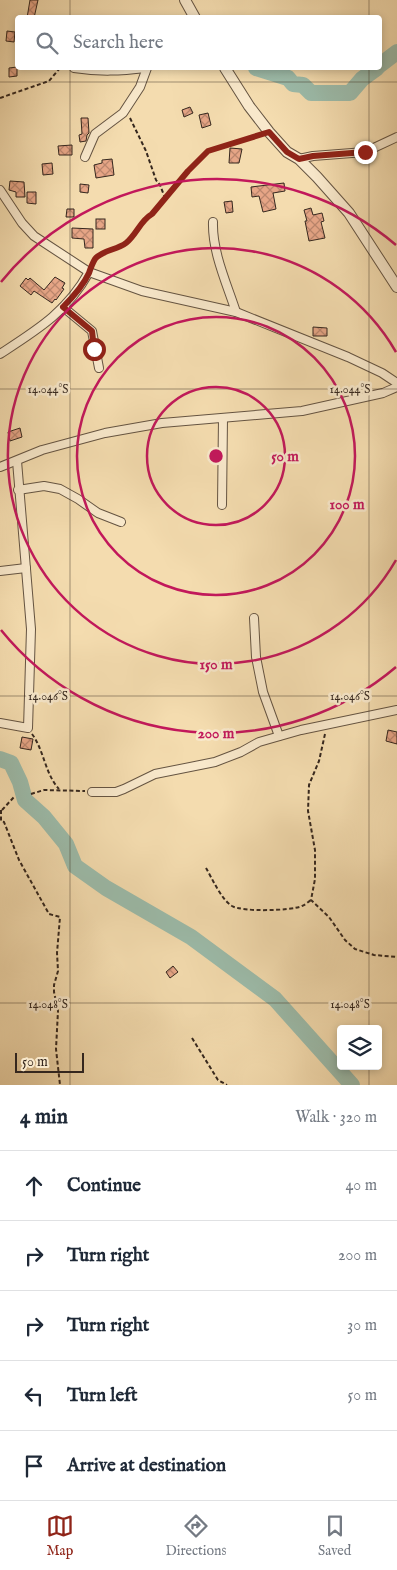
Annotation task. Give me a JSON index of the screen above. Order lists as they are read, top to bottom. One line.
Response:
{"scale_bar":"50 m","page":{"search":"Search here","scale":"50 m","heading":["4 min","Walk · 320 m"],"list":[["Continue","40 m"],["Turn right","200 m"],["Turn right","30 m"],["Turn left","50 m"],"Arrive at destination"],"nav":["Map","Directions","Saved"]},"coordinates":["14.044°S","14.046°S","14.048°S"],"rings":["50 m","100 m","150 m","200 m"]}
